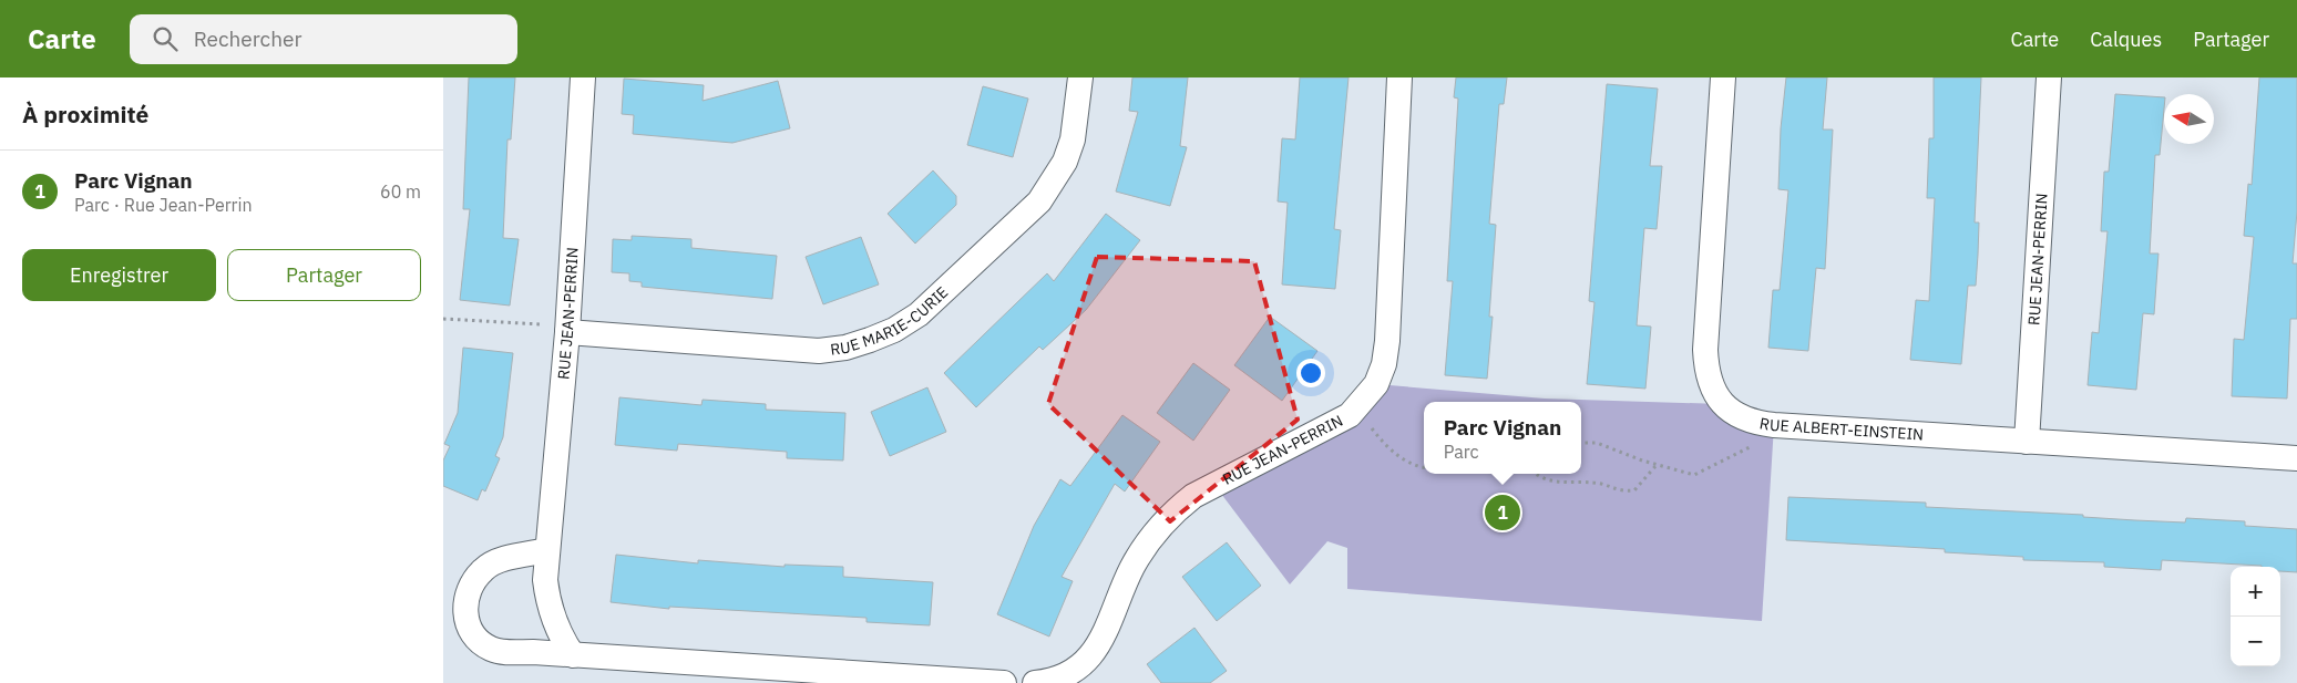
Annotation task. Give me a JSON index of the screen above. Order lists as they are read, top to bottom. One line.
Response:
{"streets":{"street":["RUE JEAN-PERRIN","RUE MARIE-CURIE","RUE ALBERT-EINSTEIN"]},"crossings":[["RUE JEAN-PERRIN","RUE MARIE-CURIE"],["RUE JEAN-PERRIN","RUE ALBERT-EINSTEIN"]],"north":"left","page":{"header":"Carte","search":"Rechercher","nav":["Carte","Calques","Partager"],"heading":"À proximité","list":[{"mark":"1","name":"Parc Vignan","note":"Parc · Rue Jean-Perrin","value":"60 m"}],"buttons":["Enregistrer","Partager"],"popup":["Parc Vignan","Parc"],"pins":"1","map_buttons":["+","−"]}}
